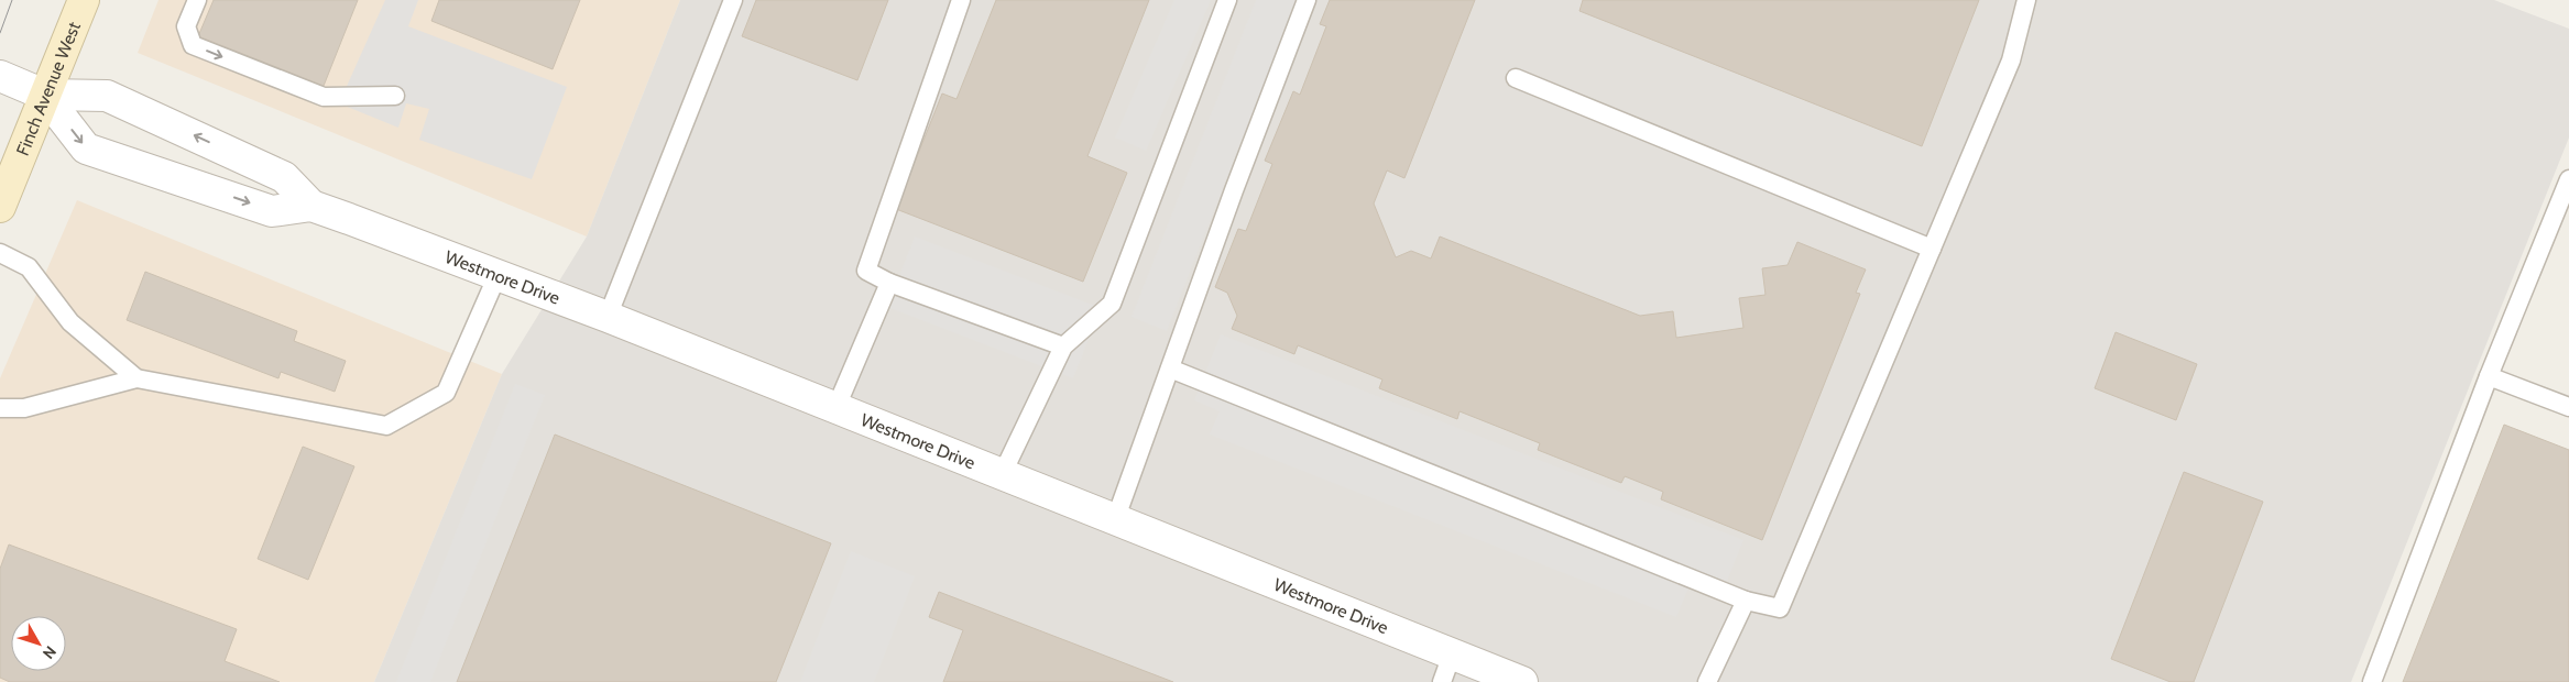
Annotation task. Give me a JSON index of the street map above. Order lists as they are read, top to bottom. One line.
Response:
{"streets":{"main road":["Finch Avenue West"],"street":["Westmore Drive"]},"crossings":[["Finch Avenue West","Westmore Drive"]],"north":"bottom right"}
